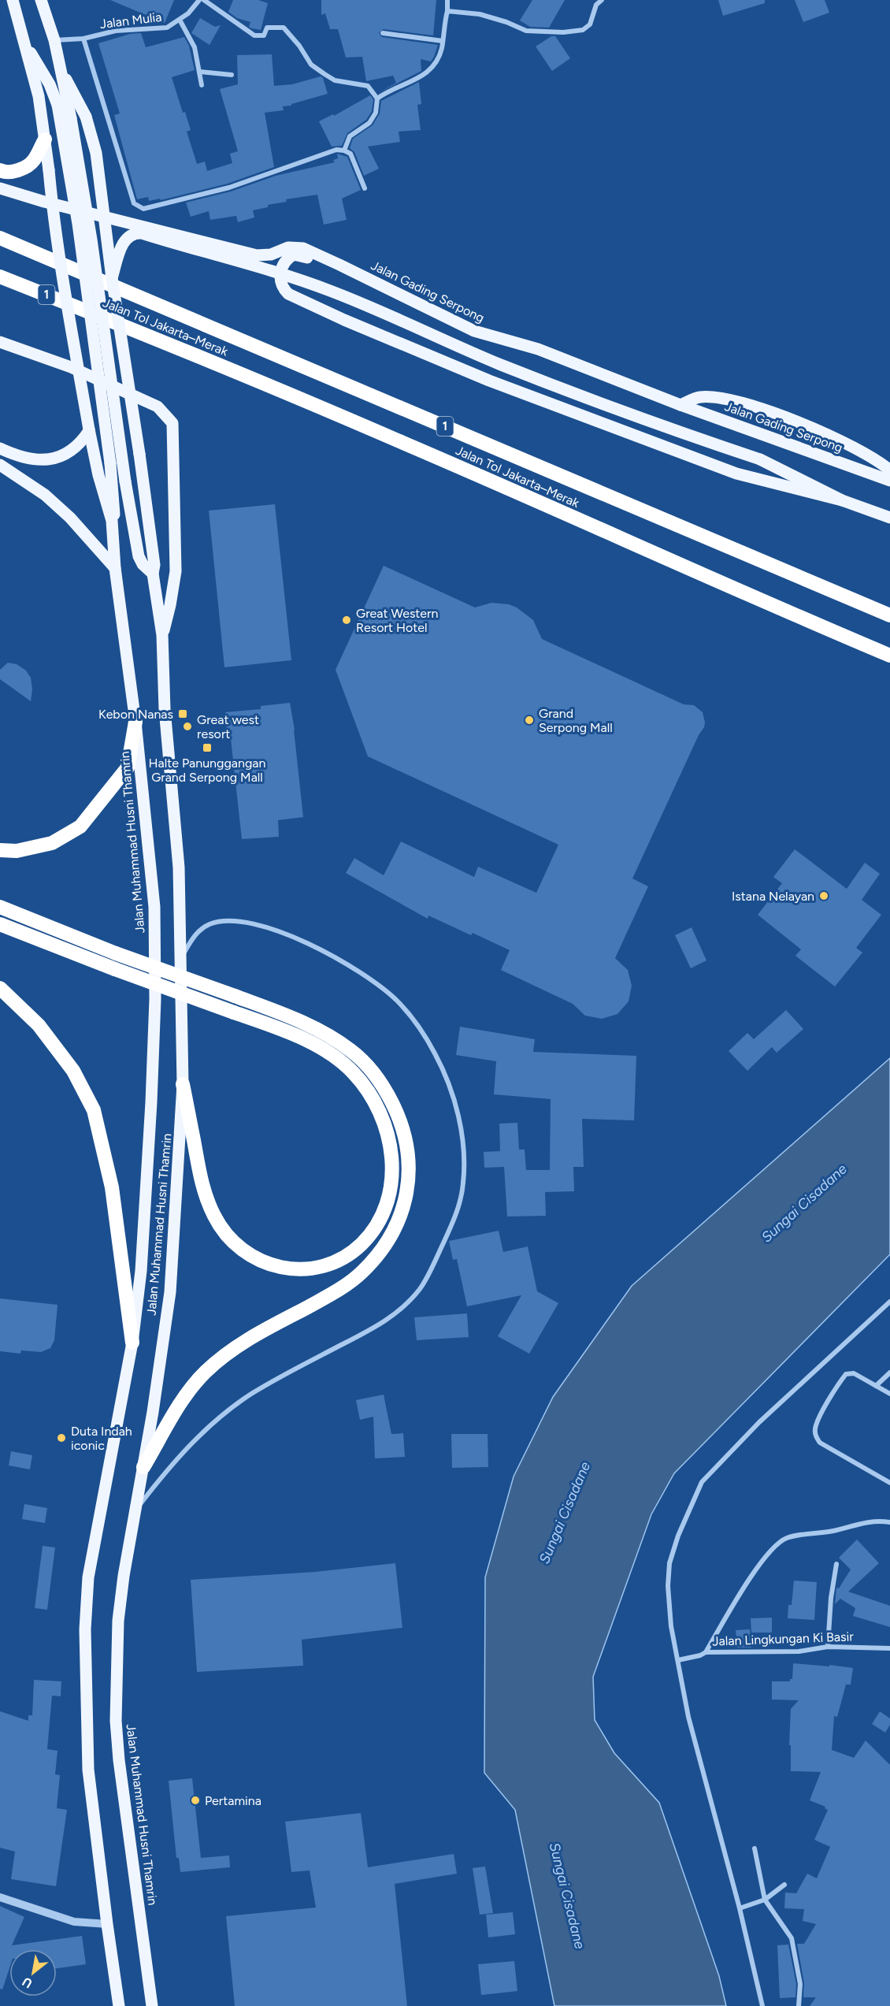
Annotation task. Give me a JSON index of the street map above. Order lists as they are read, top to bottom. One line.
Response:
{"streets":{"highway":["1","Jalan Tol Jakarta–Merak"],"main road":["Jalan Gading Serpong","Jalan Muhammad Husni Thamrin"],"street":["Jalan Mulia","Jalan Lingkungan Ki Basir"]},"water":["Sungai Cisadane"],"places":{"other":["Great Western Resort Hotel","Grand Serpong Mall","Great west resort","Istana Nelayan","Duta Indah iconic","Pertamina"],"transit":["Kebon Nanas","Halte Panunggangan Grand Serpong Mall"]},"north":"bottom left"}
